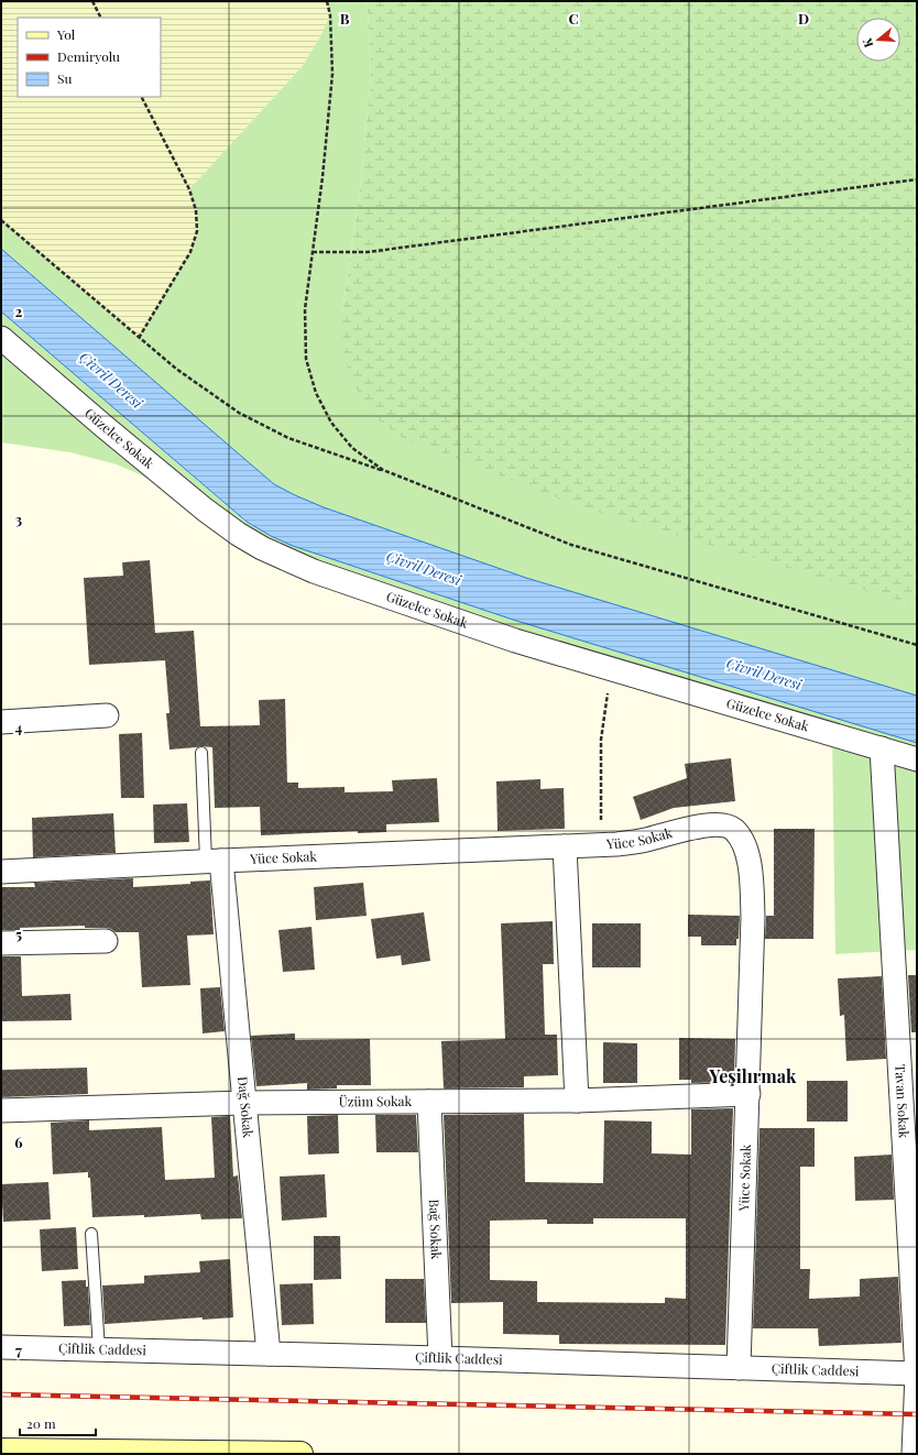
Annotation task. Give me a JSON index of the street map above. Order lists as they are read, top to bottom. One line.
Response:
{"streets":{"street":["Güzelce Sokak","Yüce Sokak","Tavan Sokak","Üzüm Sokak","Dağ Sokak","Bağ Sokak","Çiftlik Caddesi"]},"crossings":[["Güzelce Sokak","Tavan Sokak"],["Yüce Sokak","Üzüm Sokak"],["Yüce Sokak","Dağ Sokak"],["Yüce Sokak","Çiftlik Caddesi"],["Tavan Sokak","Çiftlik Caddesi"],["Üzüm Sokak","Dağ Sokak"],["Üzüm Sokak","Bağ Sokak"],["Dağ Sokak","Çiftlik Caddesi"],["Bağ Sokak","Çiftlik Caddesi"]],"districts":["Yeşilırmak"],"water":["Çivril Deresi"],"legend":["Yol","Demiryolu","Su"],"scale_bar":"20 m","north":"left","grid":{"columns":["B","C","D"],"rows":["2","3","4","5","6","7"]}}
